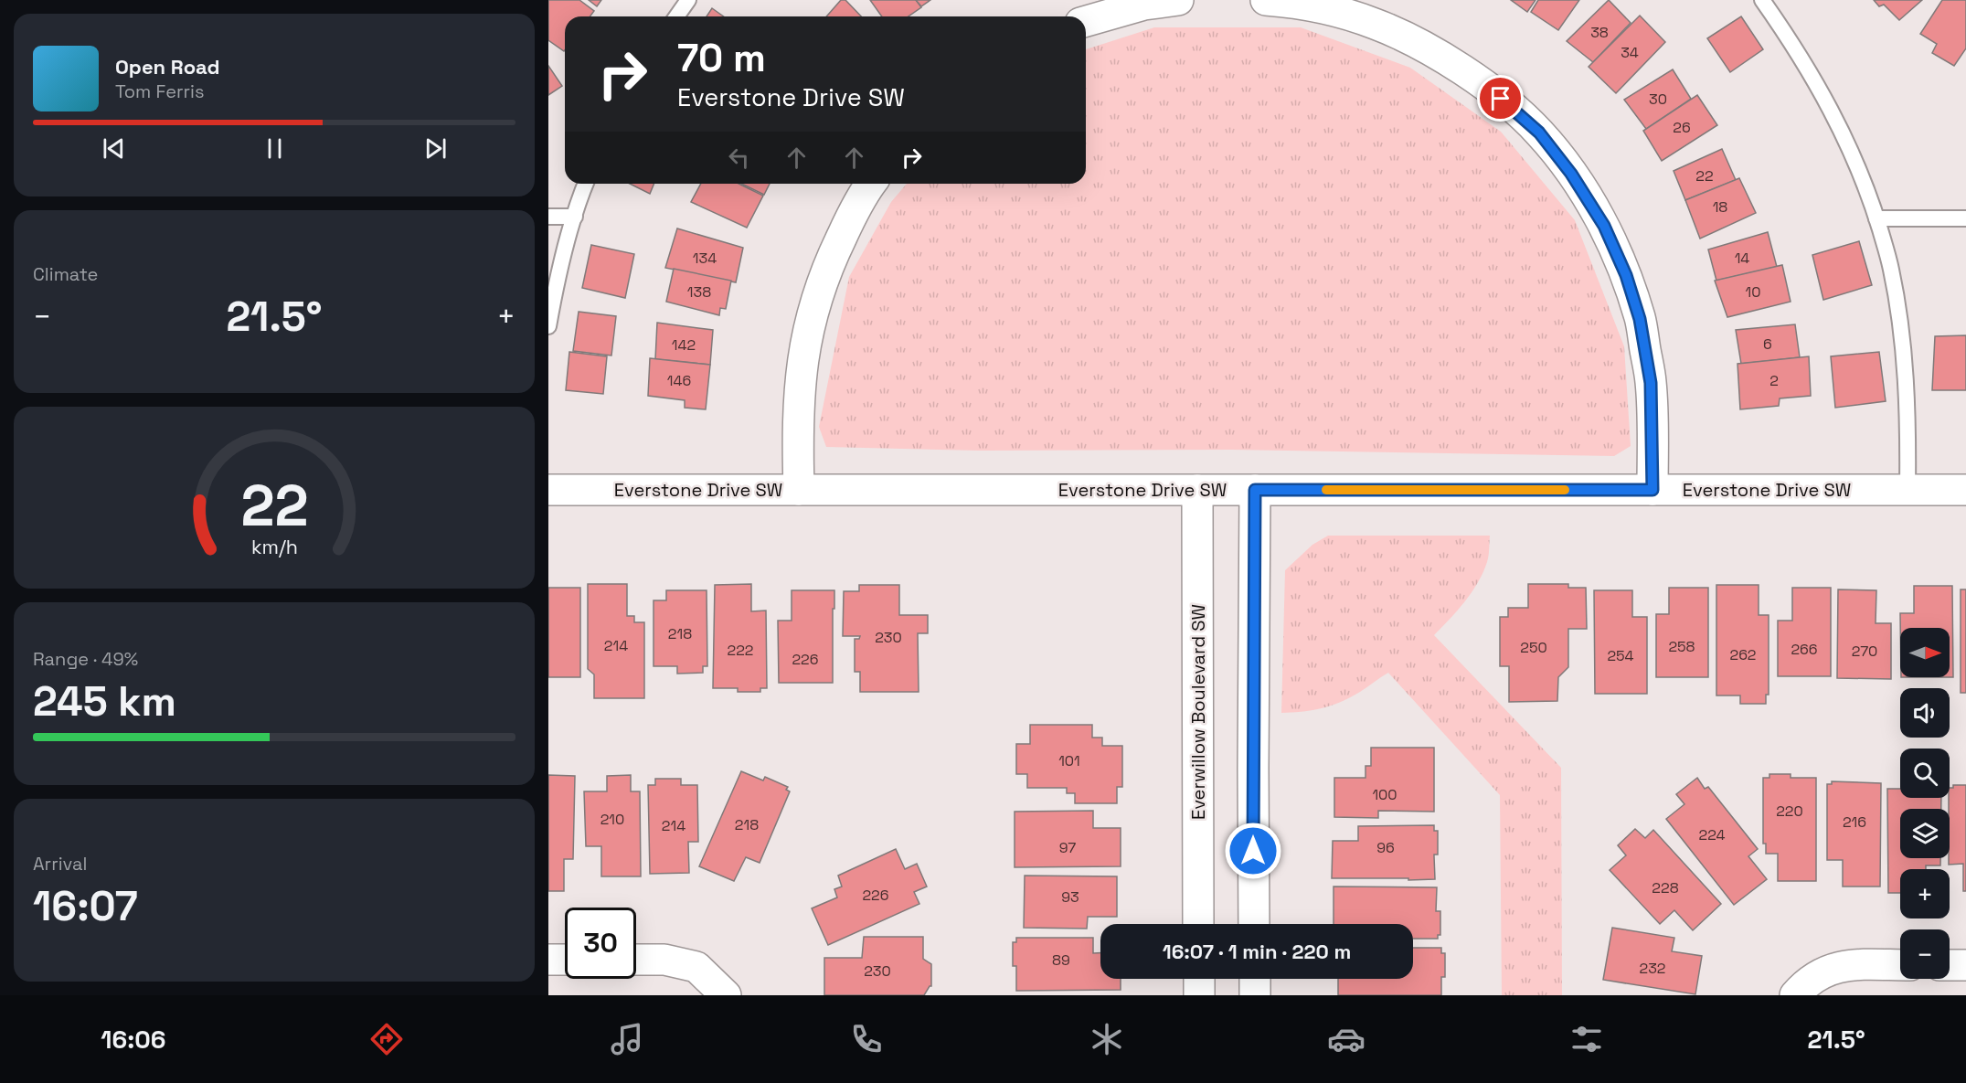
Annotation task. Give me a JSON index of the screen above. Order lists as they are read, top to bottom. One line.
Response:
{"streets":{"street":["Everstone Drive SW","Everwillow Boulevard SW"]},"crossings":[["Everstone Drive SW","Everwillow Boulevard SW"]],"house_numbers":["38","34","30","26","22","18","134","14","138","10","6","142","146","2","218","230","214","258","250","266","222","270","262","254","226","101","100","220","210","216","218","214","224","97","96","228","226","93","89","232","230"],"north":"right","page":{"turn":["70 m","Everstone Drive SW"],"song":["Open Road","Tom Ferris"],"tile":["Climate",["Range · 49%","245 km"],["Arrival","16:07"]],"heat":["−","21.5°","+"],"map_buttons":["+","−"],"limit":"30","trip":"16:07 · 1 min · 220 m","tabs":["16:06","21.5°"],"gauge":["22","km/h"]}}
